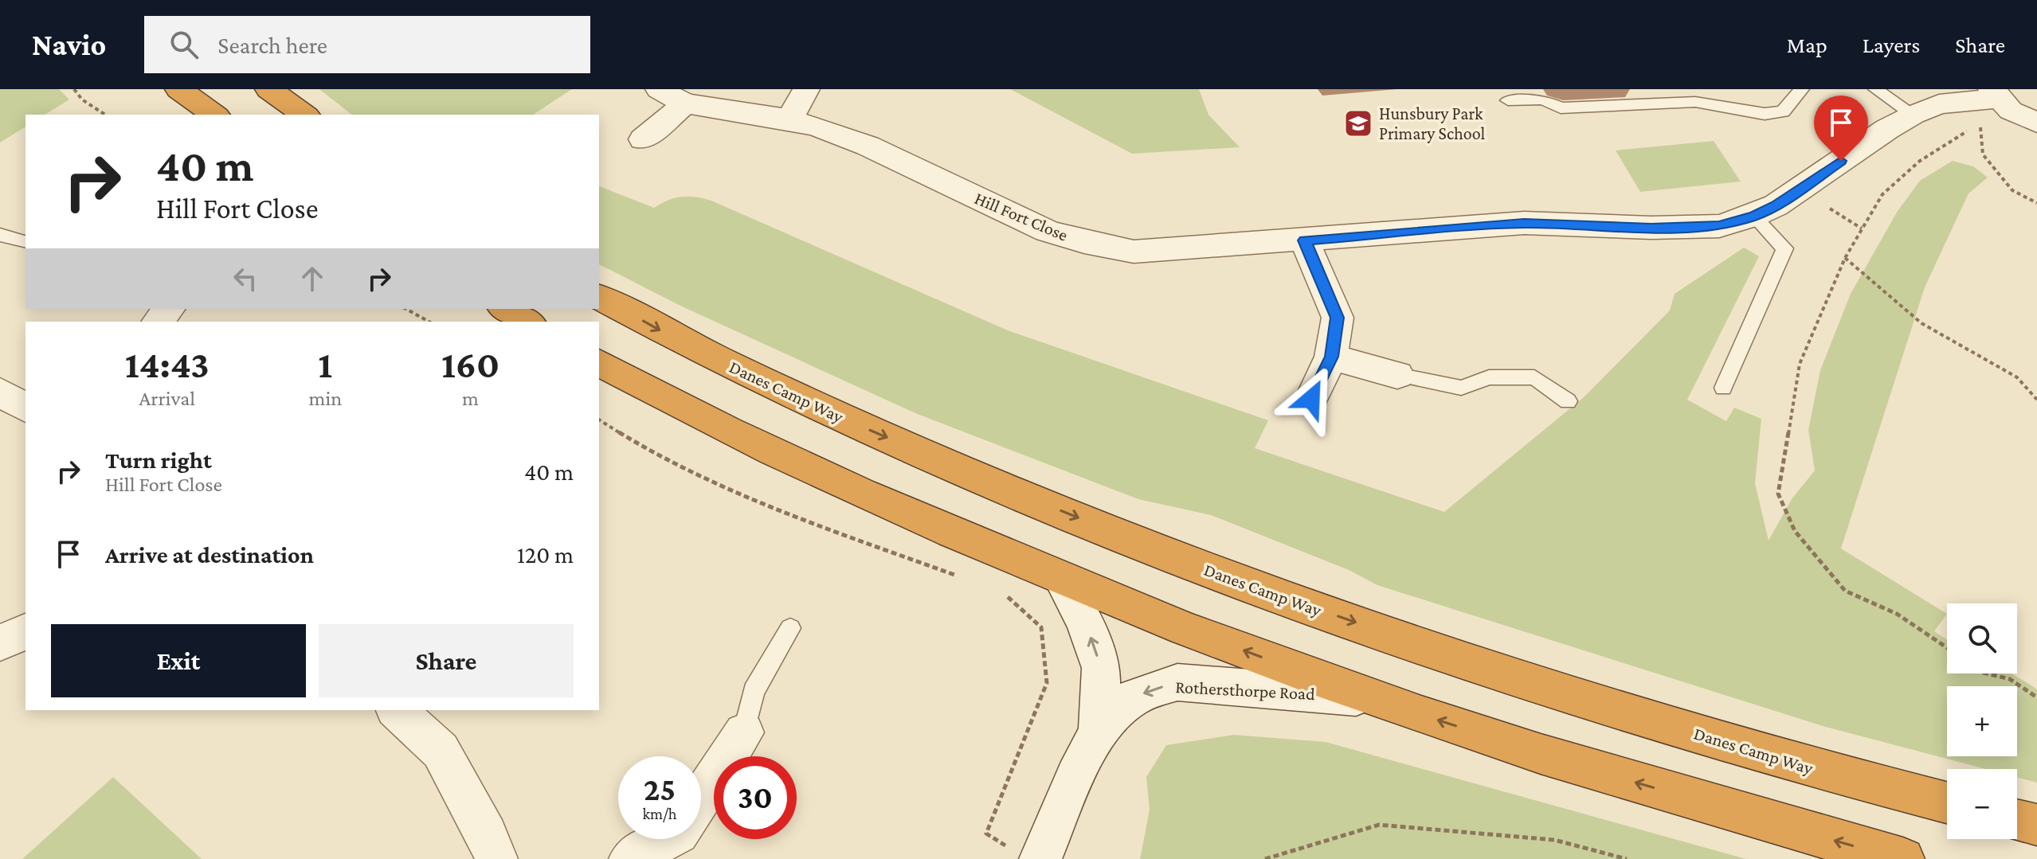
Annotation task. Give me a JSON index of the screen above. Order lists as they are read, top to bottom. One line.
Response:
{"streets":{"highway":["Danes Camp Way"],"street":["Hill Fort Close","Rothersthorpe Road"]},"places":{"school or university":["Hunsbury Park Primary School"]},"page":{"header":"Navio","search":"Search here","nav":["Map","Layers","Share"],"turn":["40 m","Hill Fort Close"],"eta":["14:43","Arrival","1","min","160","m"],"list":[{"name":"Turn right","note":"Hill Fort Close","value":"40 m"},{"name":"Arrive at destination","value":"120 m"}],"map_buttons":["+","−"],"buttons":["Exit","Share"],"speed":"25 km/h","limit":"30"}}
